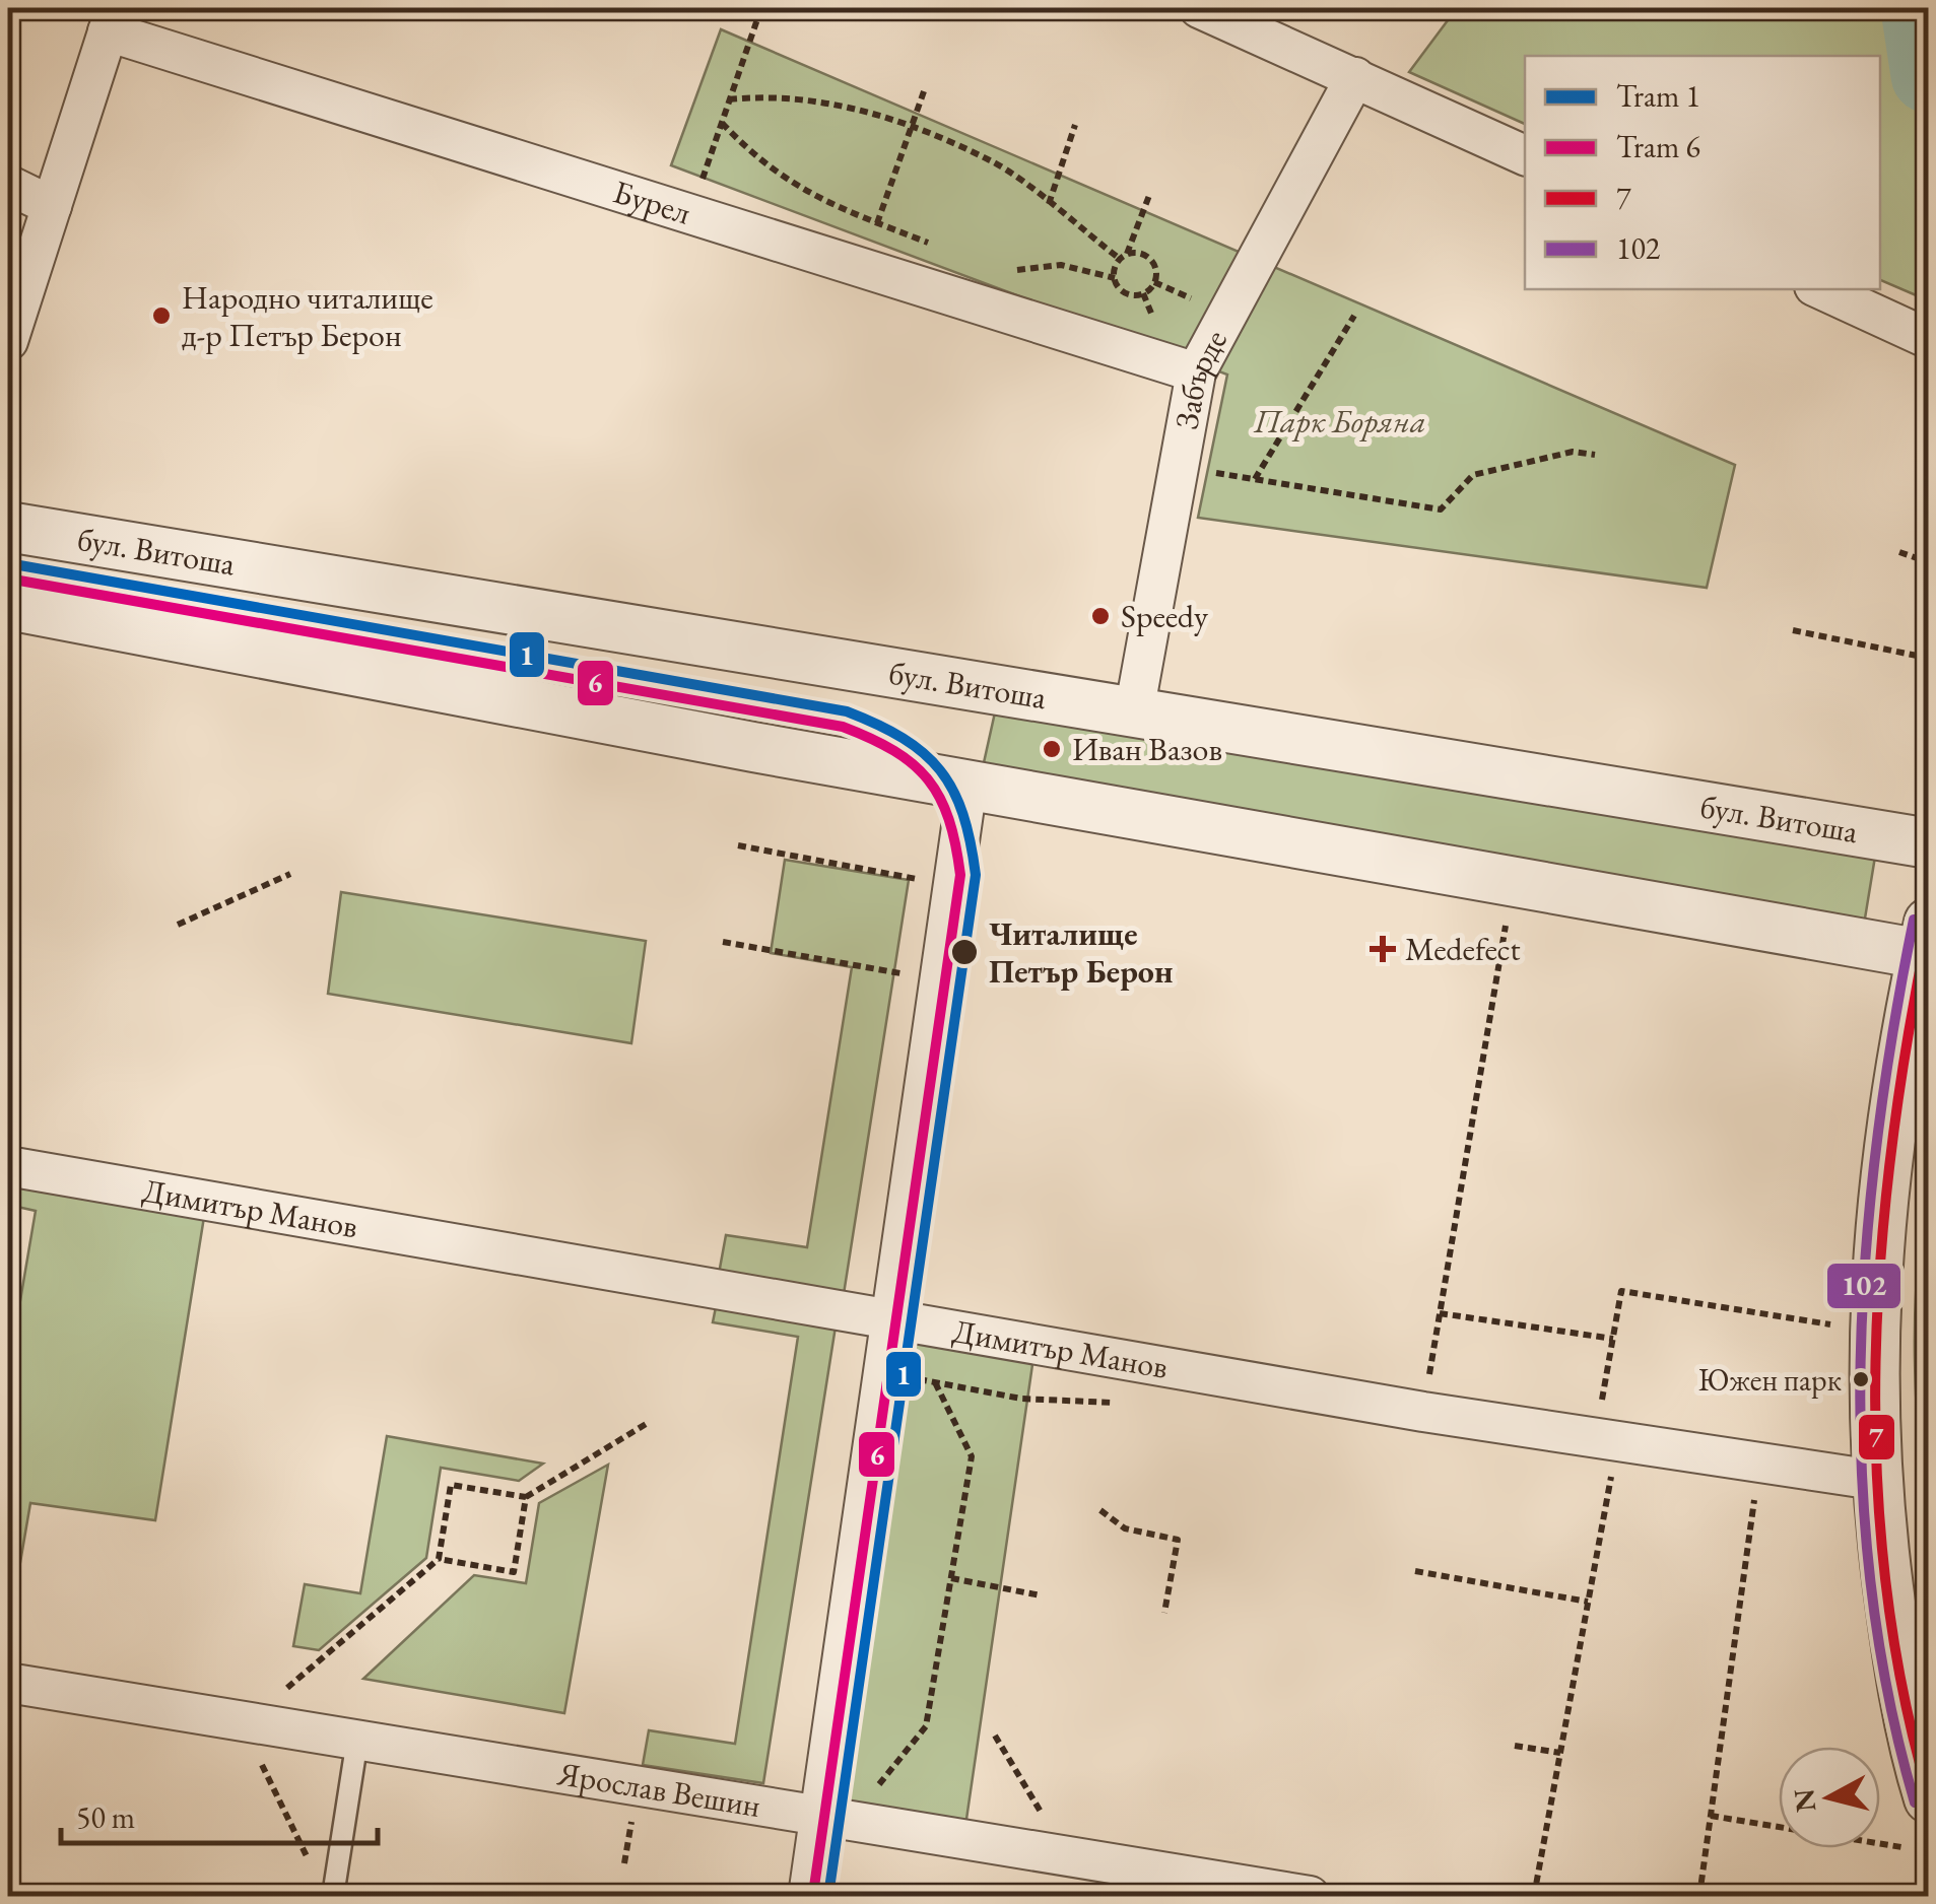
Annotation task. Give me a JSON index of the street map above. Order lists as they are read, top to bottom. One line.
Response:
{"streets":{"street":["Бурел","Забърде","бул. Витоша","Димитър Манов","Ярослав Вешин"]},"crossings":[["Бурел","Забърде"],["Забърде","бул. Витоша"]],"parks":["Парк Боряна"],"places":{"other":["Народно читалище д-р Петър Берон","Speedy","Иван Вазов","Читалище Петър Берон","Южен парк"],"health":["Medefect"]},"lines":["tram line 1","tram line 6","transit line 102","transit line 7"],"legend":["Tram 1","Tram 6","7","102"],"scale_bar":"50 m","north":"left"}
